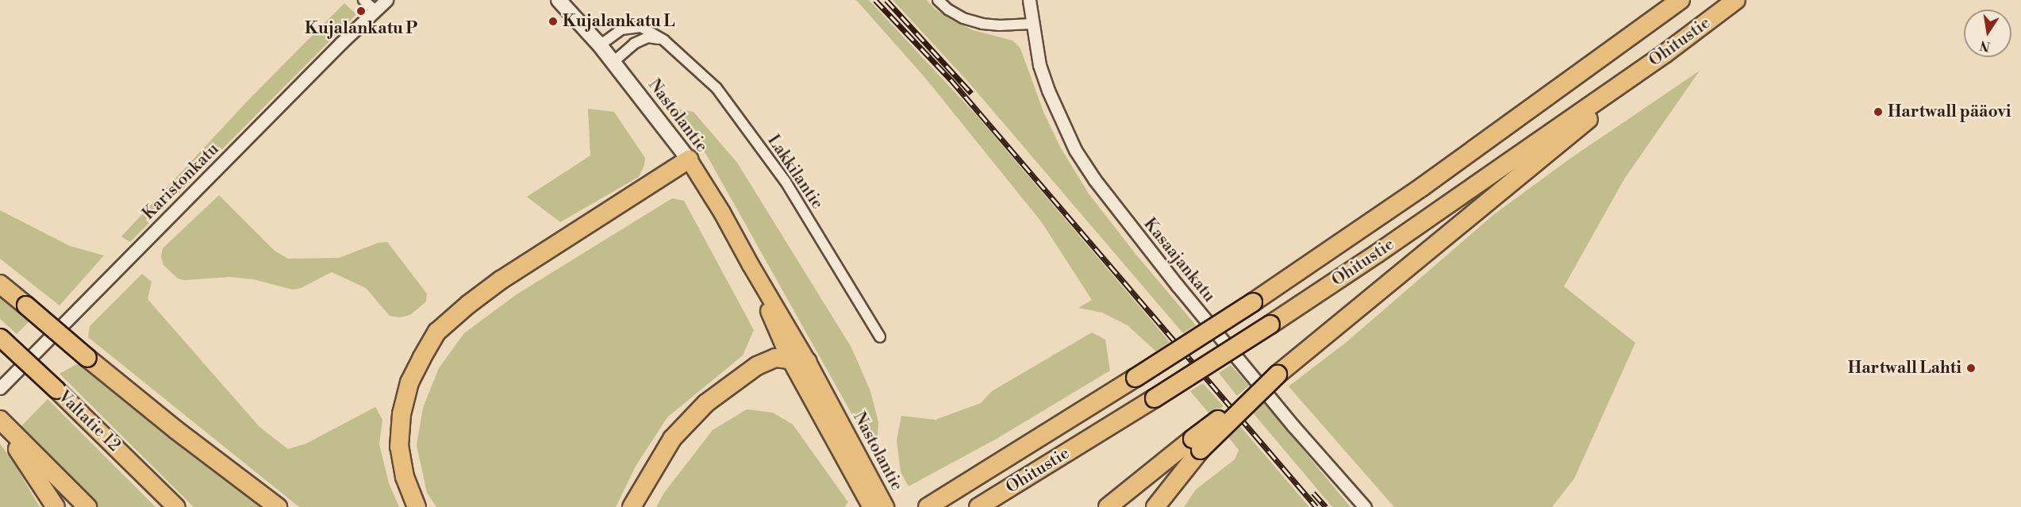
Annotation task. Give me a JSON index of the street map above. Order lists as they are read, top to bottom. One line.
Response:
{"streets":{"highway":["Ohitustie","Valtatie 12"],"main road":["Nastolantie"],"street":["Lakkilantie","Karistonkatu","Kasaajankatu"]},"crossings":[["Nastolantie","Lakkilantie"]],"places":["Kujalankatu P","Kujalankatu L","Hartwall pääovi","Hartwall Lahti"],"north":"bottom"}
